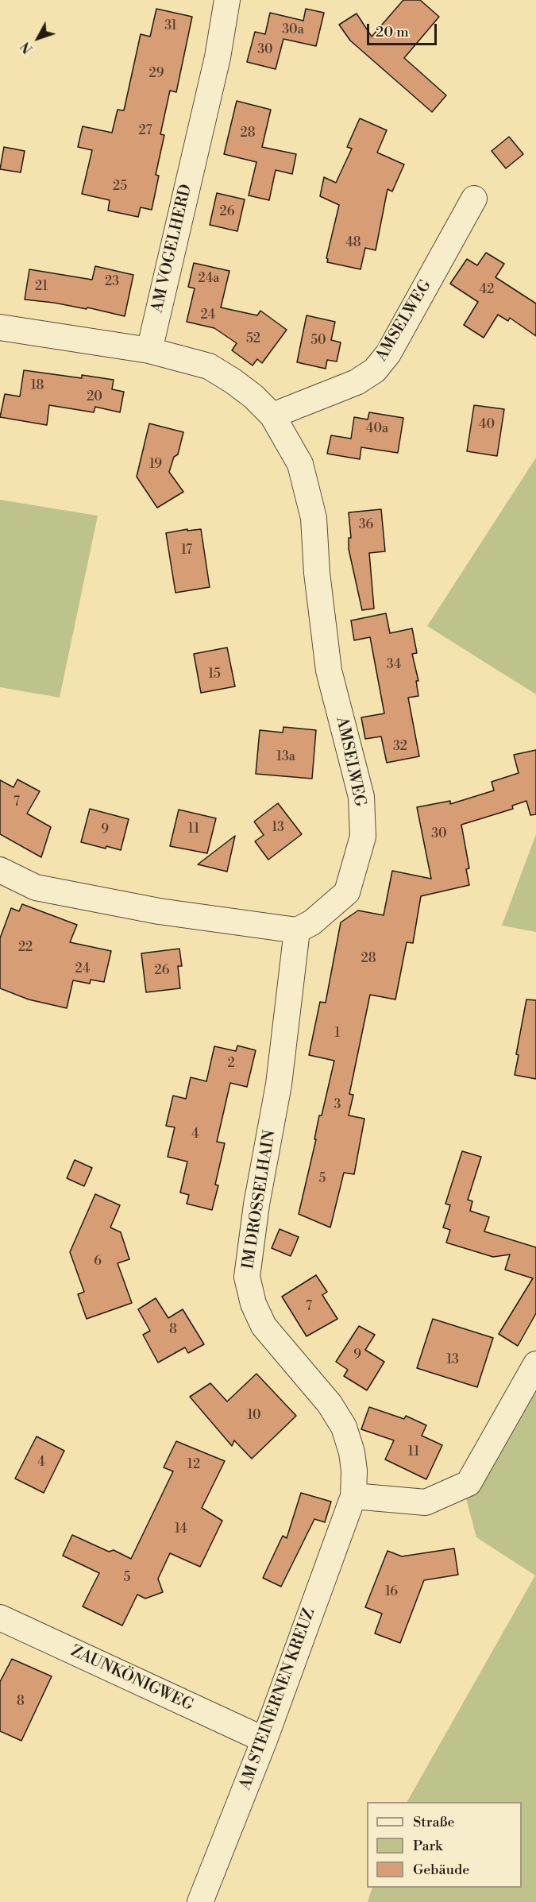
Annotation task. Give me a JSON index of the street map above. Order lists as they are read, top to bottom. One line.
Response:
{"streets":{"street":["AM VOGELHERD","AMSELWEG","IM DROSSELHAIN","ZAUNKÖNIGWEG","AM STEINERNEN KREUZ"]},"crossings":[["AM VOGELHERD","AMSELWEG"],["AMSELWEG","IM DROSSELHAIN"],["IM DROSSELHAIN","AM STEINERNEN KREUZ"],["ZAUNKÖNIGWEG","AM STEINERNEN KREUZ"]],"house_numbers":["31","30a","30","29","27","28","25","26","48","24a","23","21","42","24","52","50","18","20","40","40a","19","36","17","34","15","32","13a","7","13","11","9","30","22","28","24","26","1","2","3","4","5","6","7","8","9","13","10","11","4","12","14","5","16","8"],"legend":["Straße","Park","Gebäude"],"scale_bar":"20 m","north":"bottom left"}
